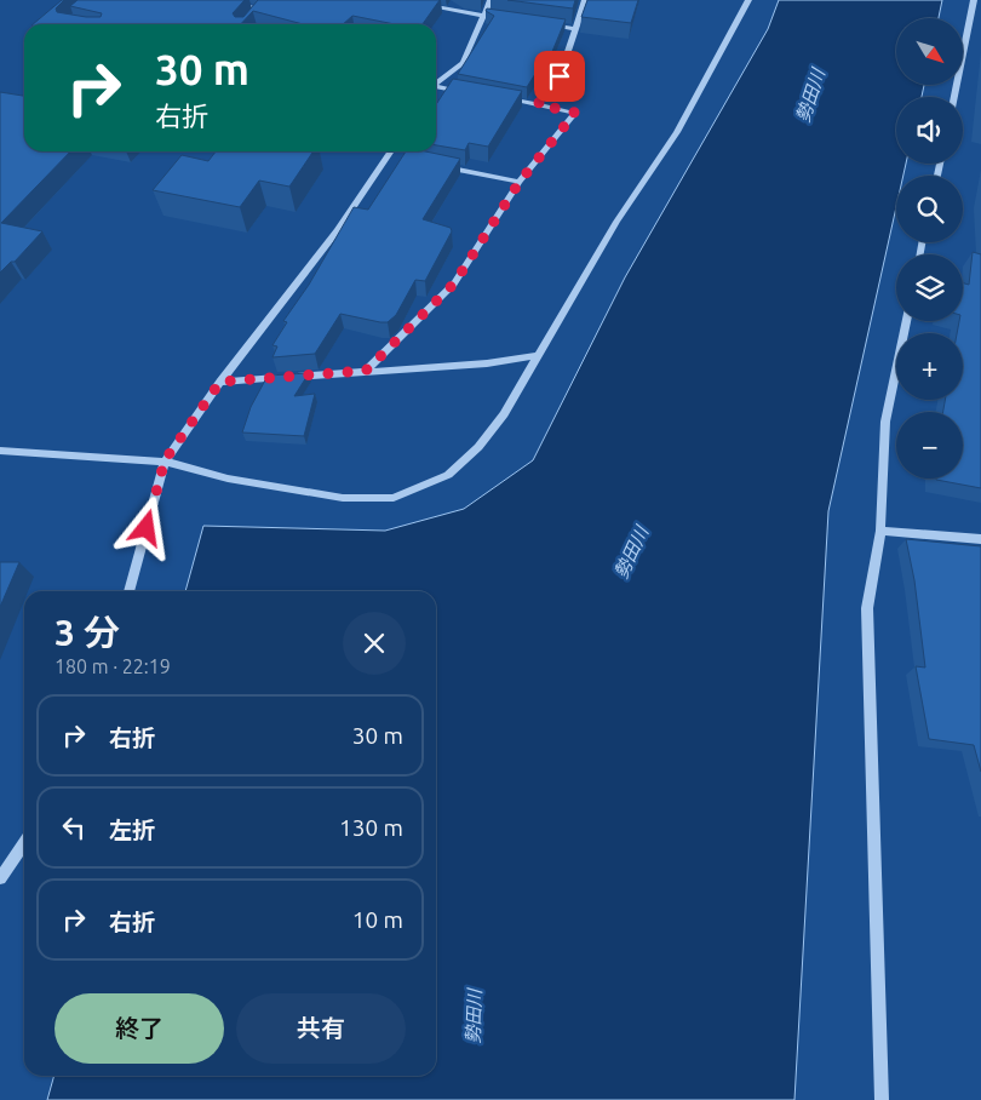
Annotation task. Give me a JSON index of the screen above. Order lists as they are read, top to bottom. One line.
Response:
{"water":["勢田川"],"north":"bottom right","page":{"map_buttons":["+","−"],"turn":["30 m","右折"],"heading":["3 分","180 m · 22:19"],"list":[{"name":"右折","value":"30 m"},{"name":"左折","value":"130 m"},{"name":"右折","value":"10 m"}],"buttons":["終了","共有"]}}
